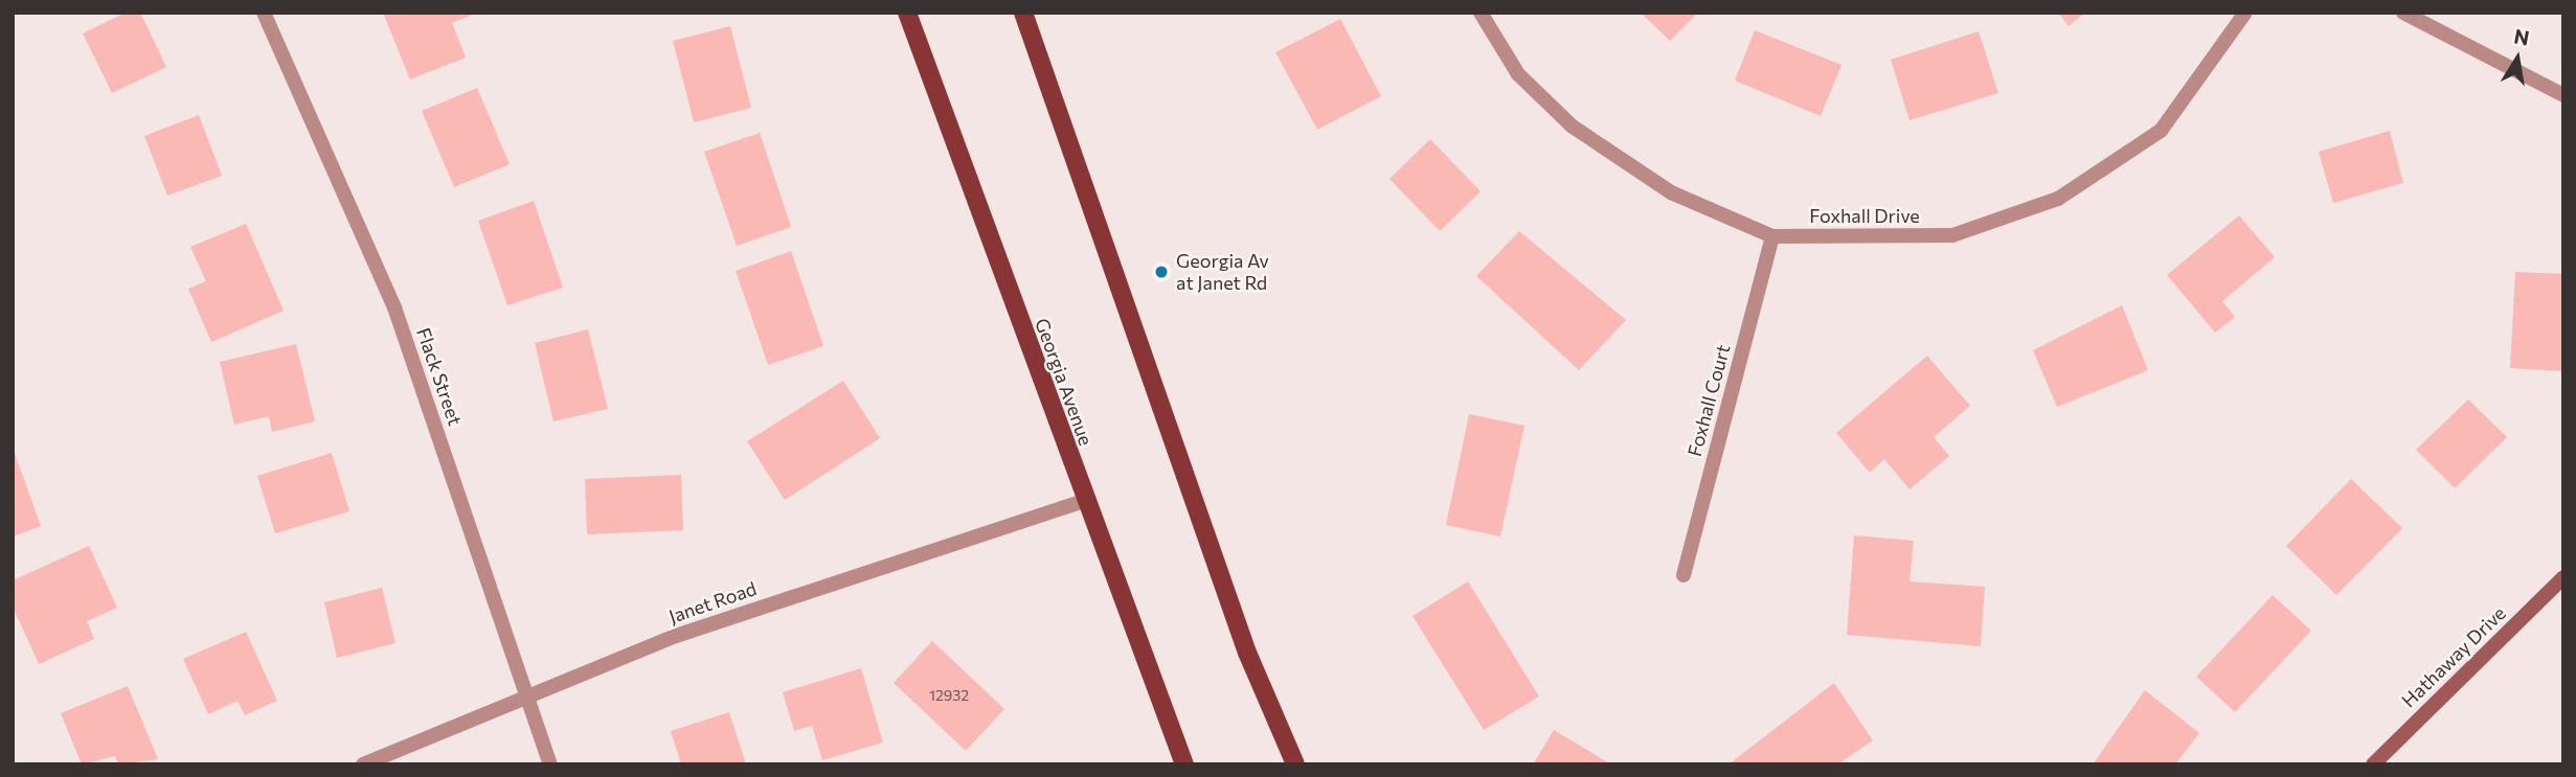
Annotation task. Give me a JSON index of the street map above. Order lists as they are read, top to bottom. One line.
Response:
{"streets":{"main road":["Georgia Avenue"],"street":["Foxhall Drive","Flack Street","Foxhall Court","Janet Road","Hathaway Drive"]},"crossings":[["Foxhall Drive","Foxhall Court"],["Flack Street","Janet Road"],["Georgia Avenue","Janet Road"]],"places":["Georgia Av at Janet Rd"],"house_numbers":["12932"],"north":"top"}
